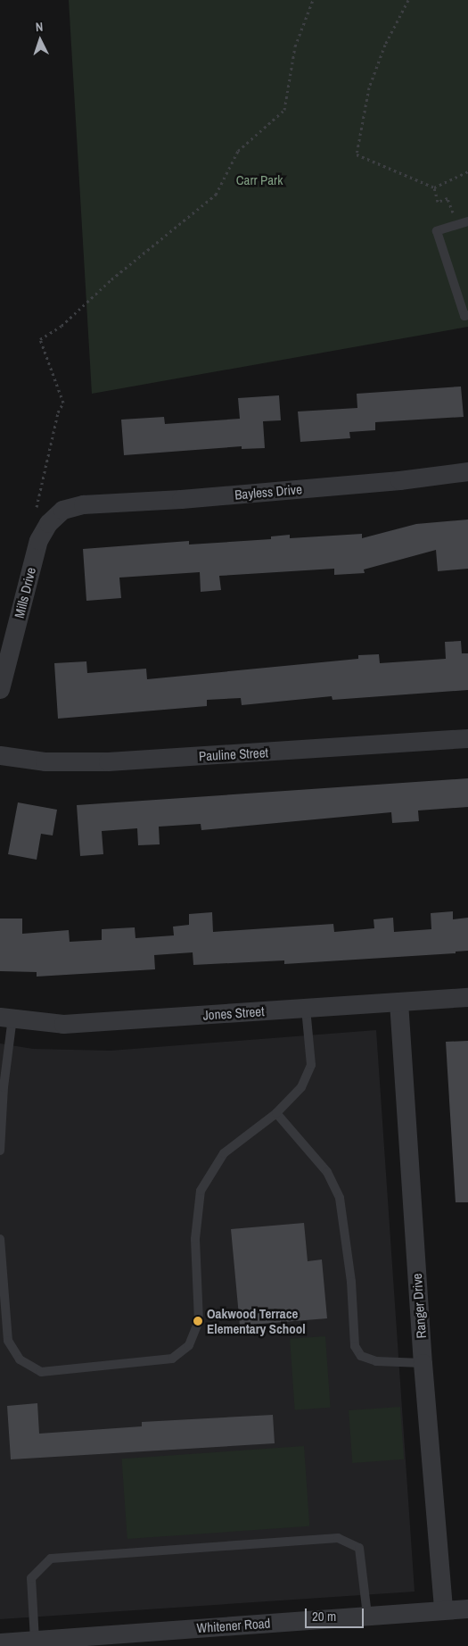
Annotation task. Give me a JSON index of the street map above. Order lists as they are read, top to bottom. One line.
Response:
{"streets":{"street":["Bayless Drive","Mills Drive","Pauline Street","Jones Street","Ranger Drive","Whitener Road"]},"crossings":[["Bayless Drive","Mills Drive"],["Jones Street","Ranger Drive"],["Ranger Drive","Whitener Road"]],"parks":["Carr Park"],"places":["Oakwood Terrace Elementary School"],"scale_bar":"20 m","north":"top"}
